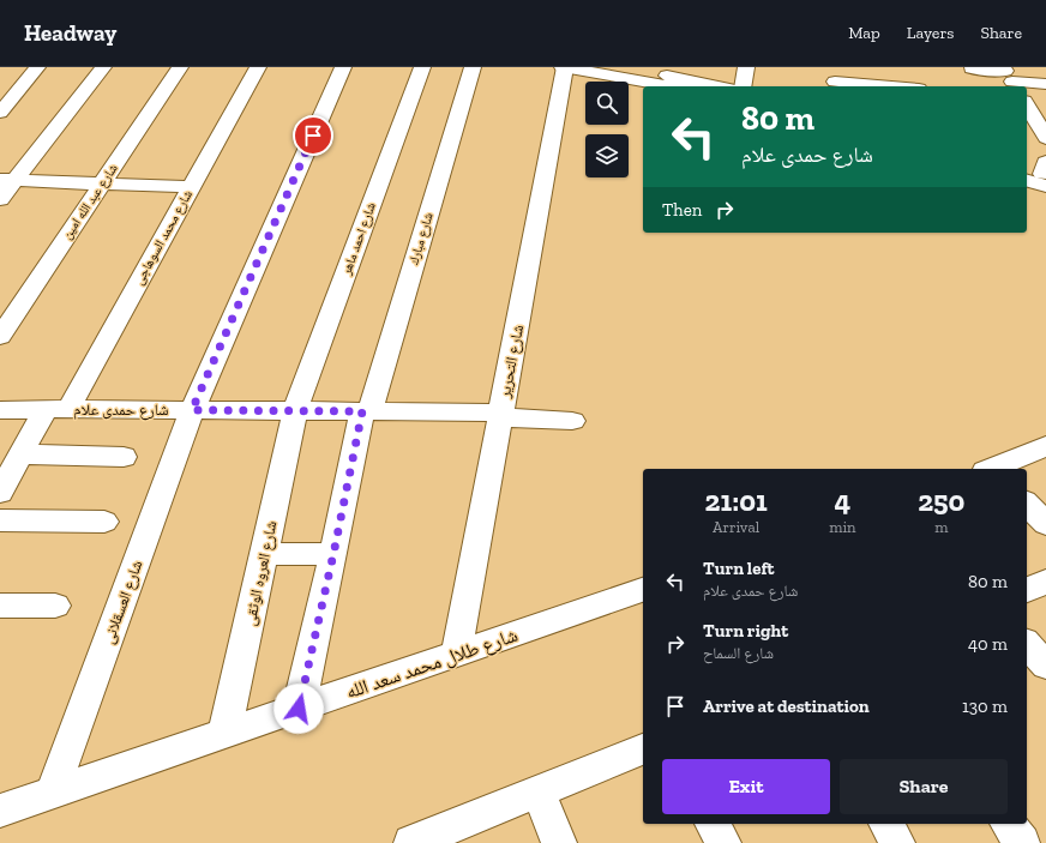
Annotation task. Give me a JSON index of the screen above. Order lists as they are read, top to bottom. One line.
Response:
{"streets":{"street":["شارع عبد الله امين","شارع محمد السوهاجى","شارع احمد ماهر","شارع مبارك","شارع التحرير","شارع حمدى علام","شارع العروه الوثقى","شارع العسقلانى","شارع طلال محمد سعد الله"]},"crossings":[["شارع محمد السوهاجى","شارع حمدى علام"],["شارع احمد ماهر","شارع حمدى علام"],["شارع احمد ماهر","شارع العروه الوثقى"],["شارع مبارك","شارع حمدى علام"],["شارع مبارك","شارع طلال محمد سعد الله"],["شارع التحرير","شارع حمدى علام"],["شارع التحرير","شارع طلال محمد سعد الله"],["شارع حمدى علام","شارع العروه الوثقى"],["شارع حمدى علام","شارع العسقلانى"],["شارع العروه الوثقى","شارع طلال محمد سعد الله"],["شارع العسقلانى","شارع طلال محمد سعد الله"]],"page":{"header":"Headway","nav":["Map","Layers","Share"],"turn":["80 m","شارع حمدى علام"],"then":"Then","eta":["21:01","Arrival","4","min","250","m"],"list":[{"name":"Turn left","note":"شارع حمدى علام","value":"80 m"},{"name":"Turn right","note":"شارع السماح","value":"40 m"},{"name":"Arrive at destination","value":"130 m"}],"buttons":["Exit","Share"]}}
